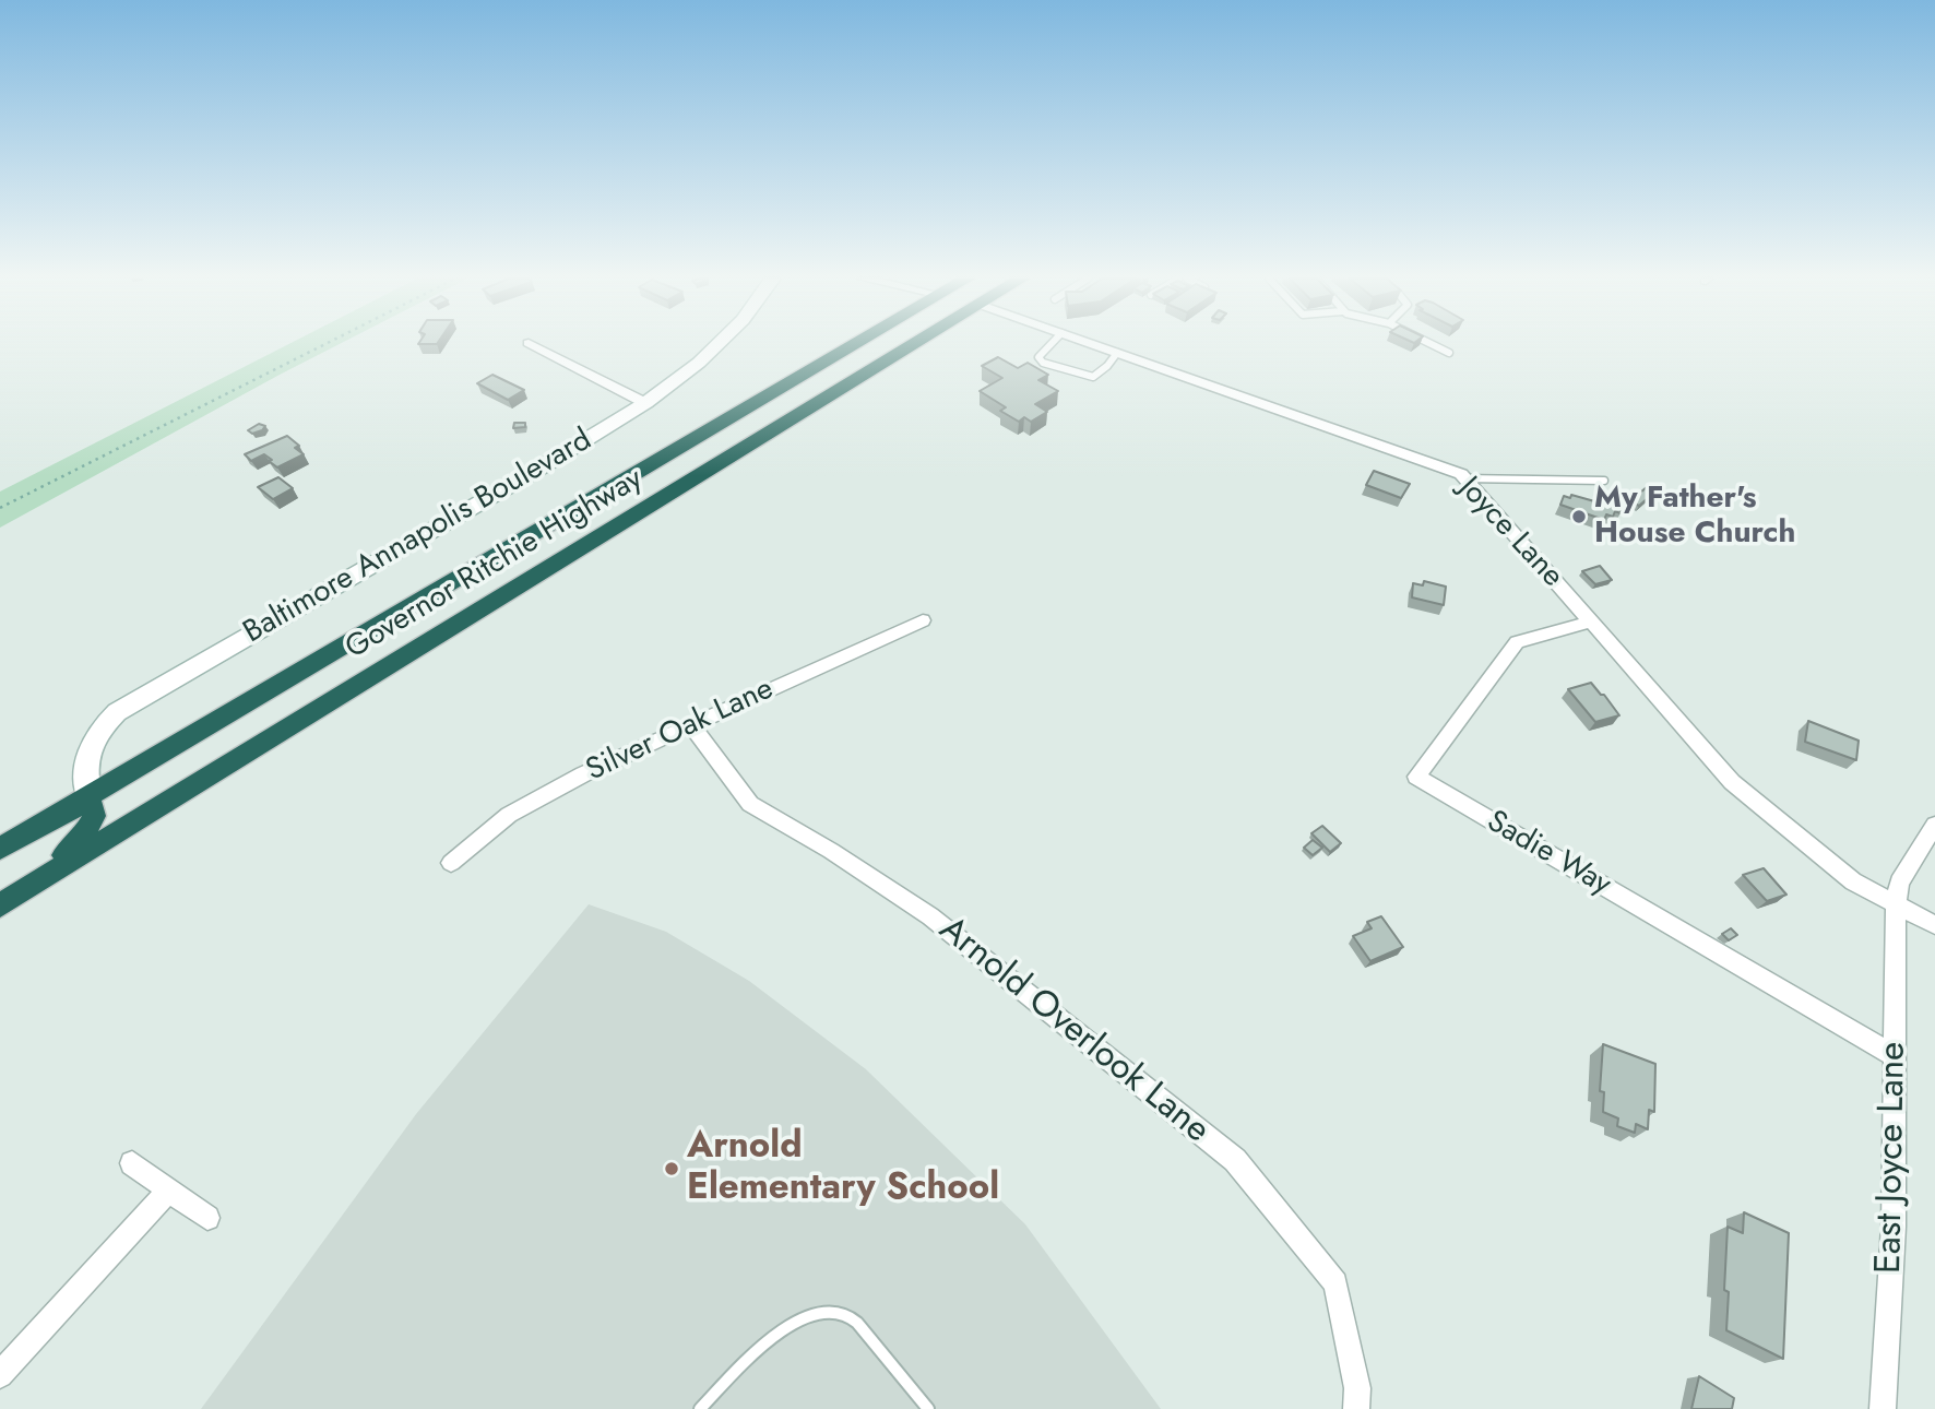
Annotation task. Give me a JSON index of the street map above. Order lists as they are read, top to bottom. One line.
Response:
{"streets":{"highway":["Governor Ritchie Highway"],"street":["Joyce Lane","Baltimore Annapolis Boulevard","Silver Oak Lane","Sadie Way","Arnold Overlook Lane","East Joyce Lane"]},"crossings":[["Joyce Lane","Sadie Way"],["Joyce Lane","East Joyce Lane"],["Baltimore Annapolis Boulevard","Governor Ritchie Highway"],["Silver Oak Lane","Arnold Overlook Lane"],["Sadie Way","East Joyce Lane"]],"places":["My Father's House Church","Arnold Elementary School"]}
